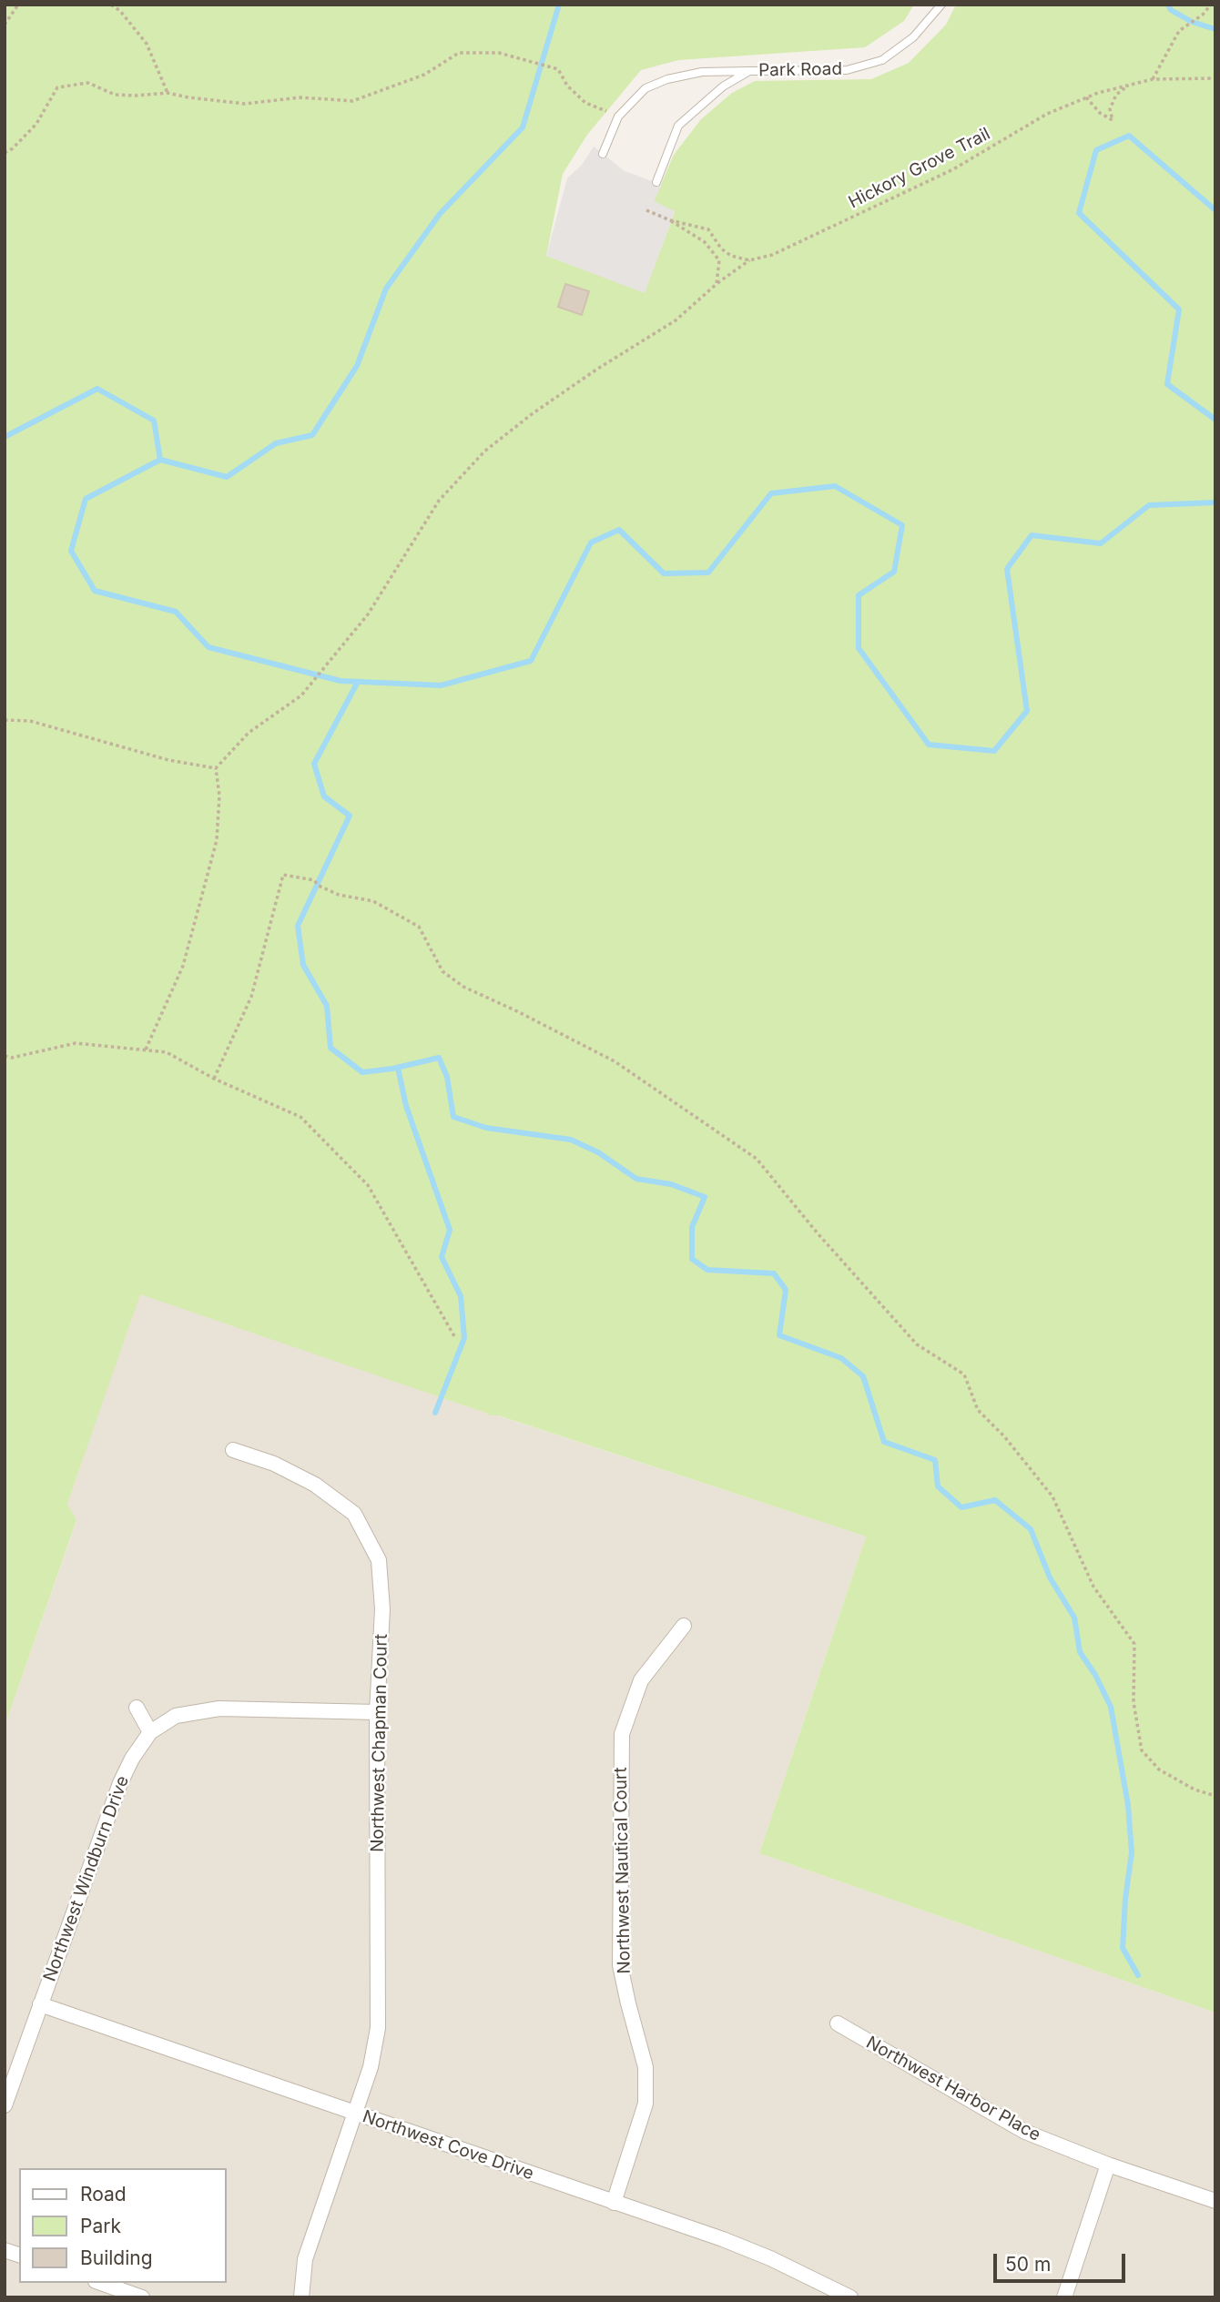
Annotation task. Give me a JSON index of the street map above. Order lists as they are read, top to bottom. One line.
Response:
{"streets":{"street":["Northwest Chapman Court","Northwest Nautical Court","Northwest Windburn Drive","Northwest Harbor Place","Northwest Cove Drive"],"lane":["Park Road"],"path":["Hickory Grove Trail"]},"crossings":[["Northwest Chapman Court","Northwest Windburn Drive"],["Northwest Chapman Court","Northwest Cove Drive"],["Northwest Nautical Court","Northwest Cove Drive"],["Northwest Windburn Drive","Northwest Cove Drive"]],"legend":["Road","Park","Building"],"scale_bar":"50 m"}
